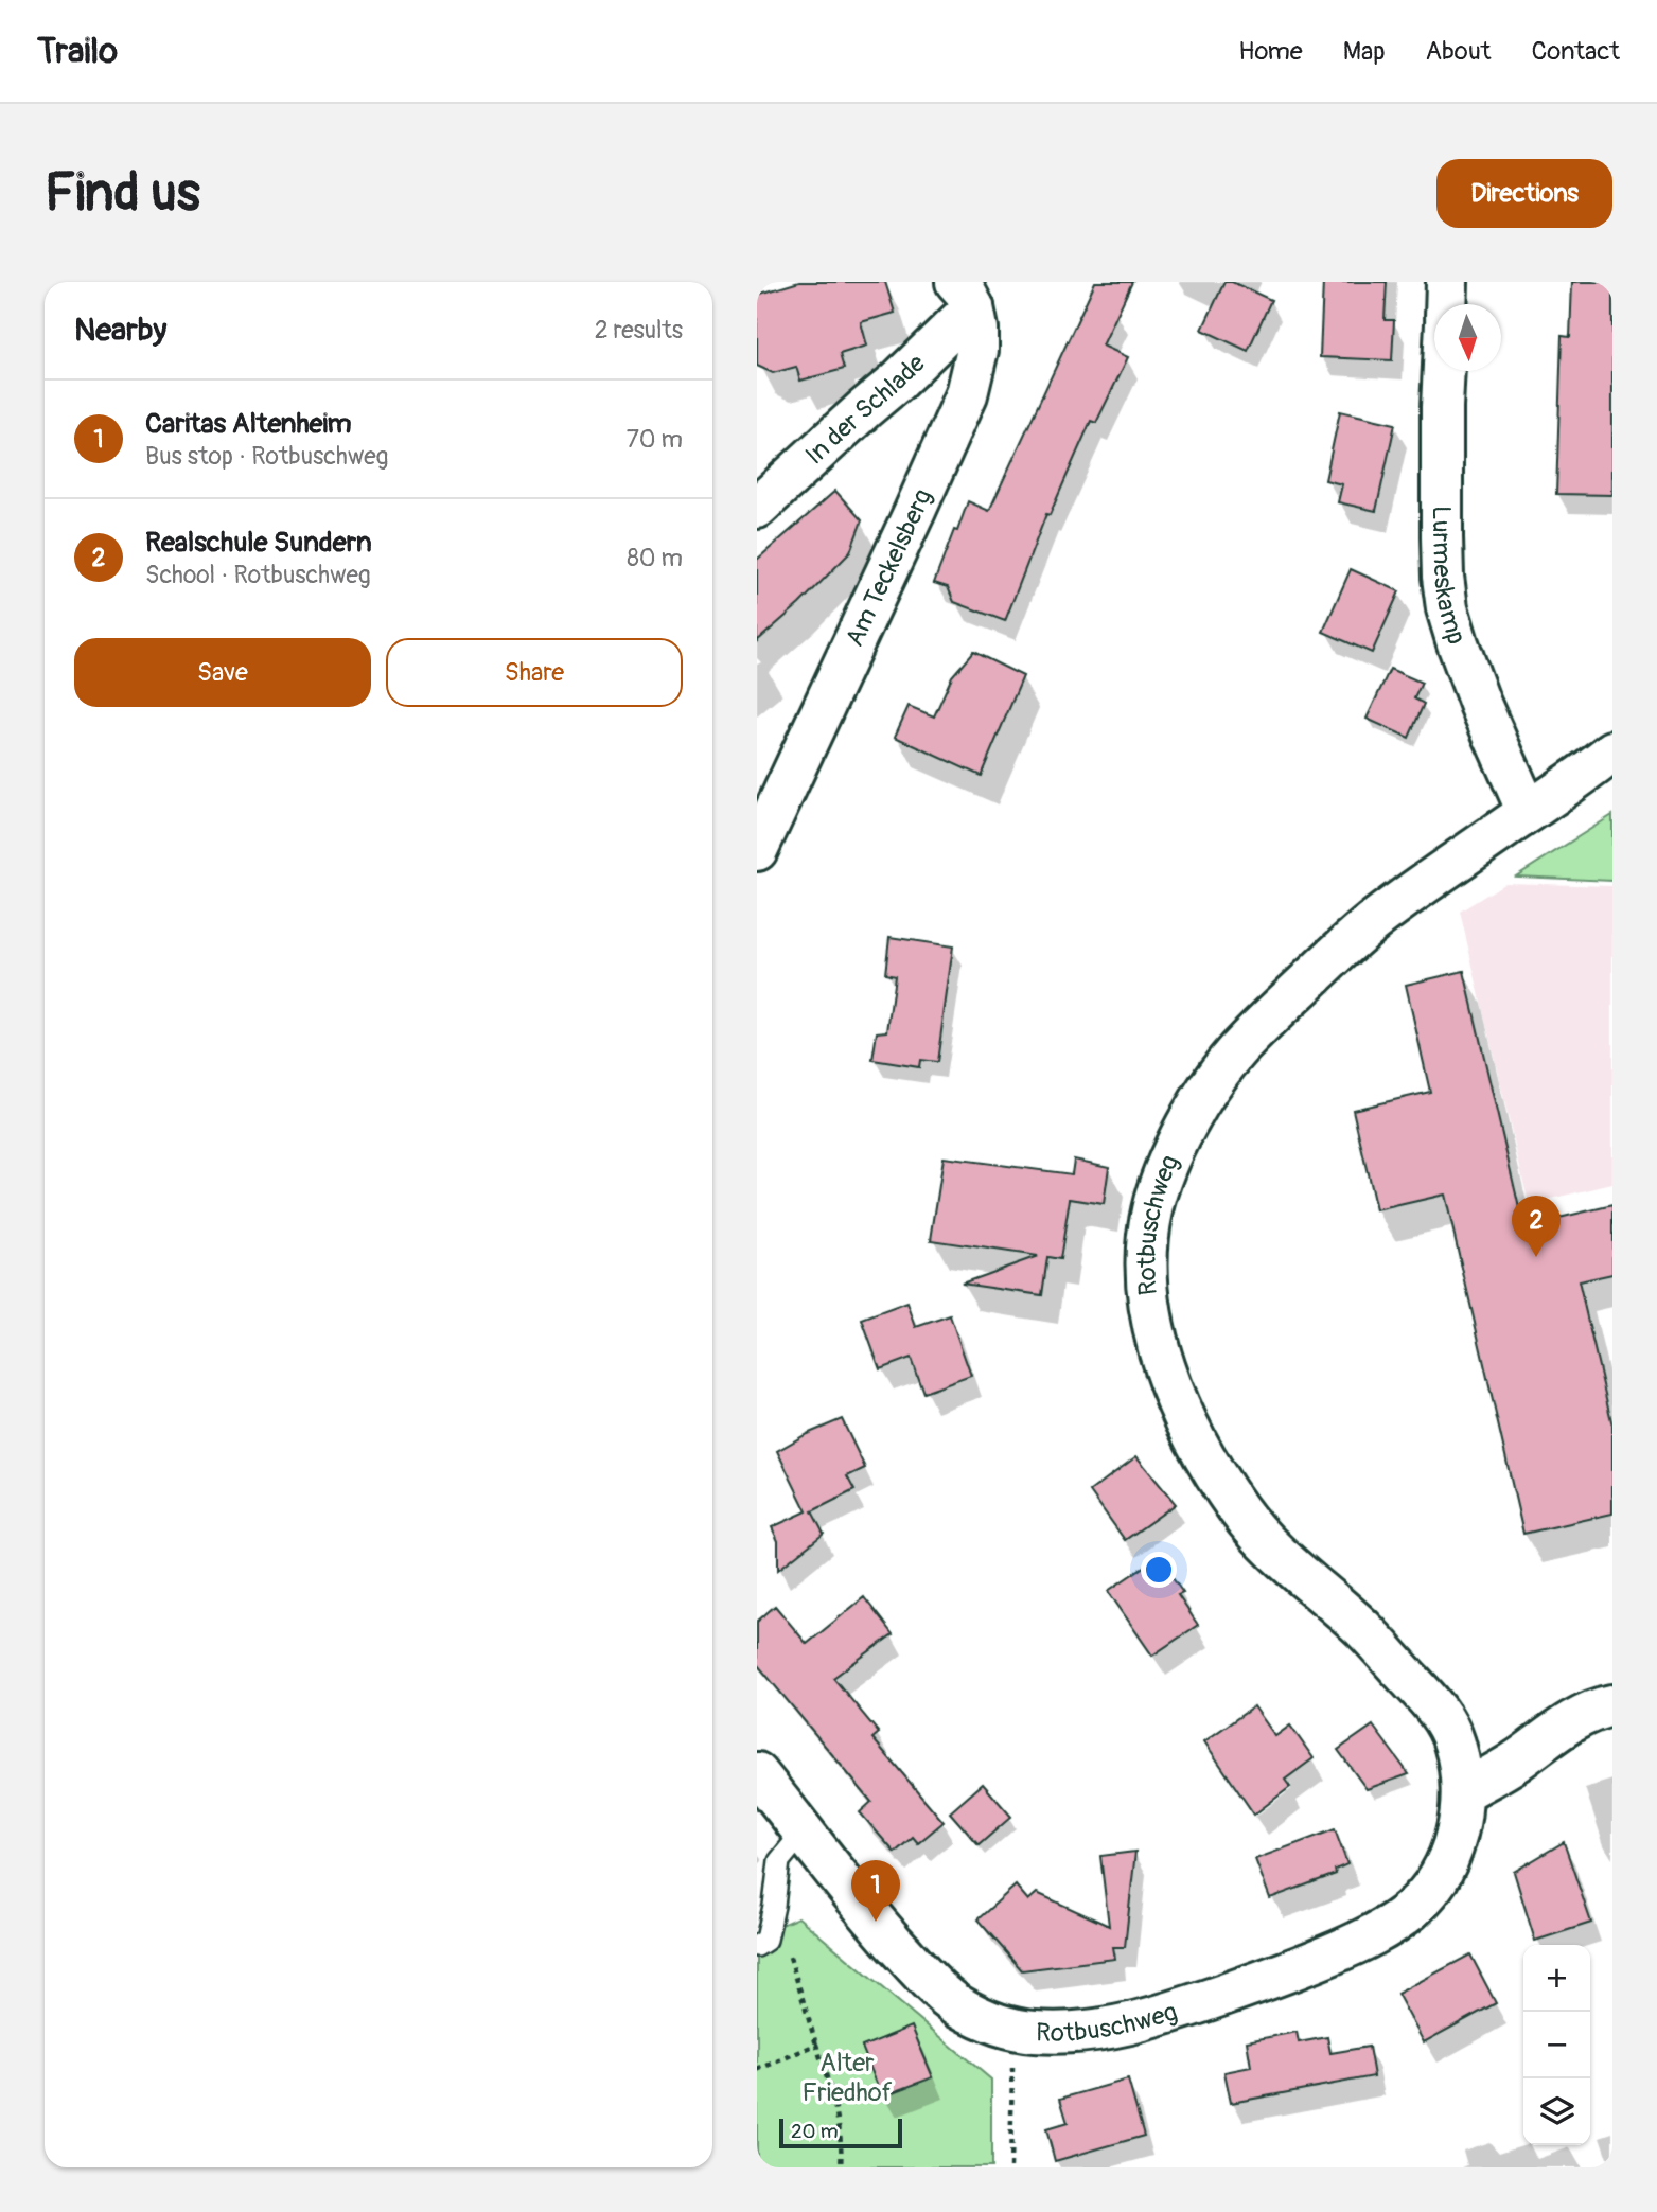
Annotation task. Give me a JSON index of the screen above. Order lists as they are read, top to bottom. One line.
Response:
{"streets":{"street":["In der Schlade","Am Teckelsberg","Lurmeskamp","Rotbuschweg"]},"crossings":[["In der Schlade","Am Teckelsberg"],["Lurmeskamp","Rotbuschweg"]],"parks":["Alter Friedhof"],"scale_bar":"20 m","north":"bottom","page":{"header":"Trailo","nav":["Home","Map","About","Contact"],"buttons":["Directions",["Save","Share"]],"title":"Find us","heading":["Nearby","2 results"],"list":[{"mark":"1","name":"Caritas Altenheim","note":"Bus stop · Rotbuschweg","value":"70 m"},{"mark":"2","name":"Realschule Sundern","note":"School · Rotbuschweg","value":"80 m"}],"pins":["2","1"],"map_buttons":["+","−"],"scale":"20 m"}}
